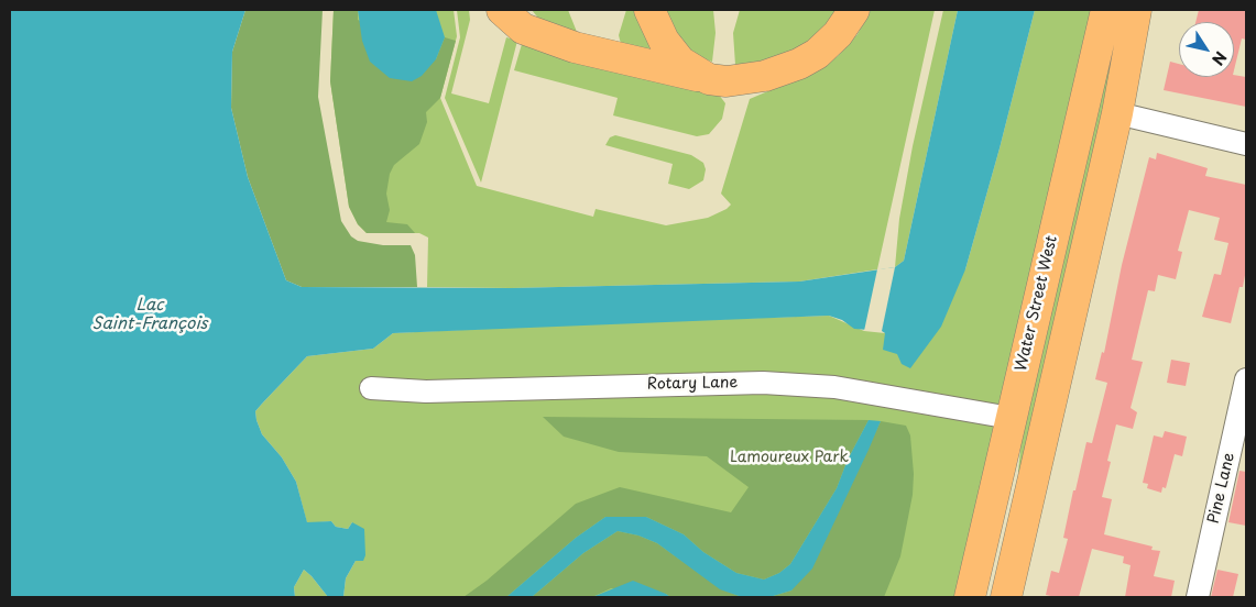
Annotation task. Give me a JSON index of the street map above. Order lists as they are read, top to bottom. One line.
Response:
{"streets":{"main road":["Water Street West"],"street":["Rotary Lane","Pine Lane"]},"crossings":[["Water Street West","Rotary Lane"]],"water":["Lac Saint-François"],"parks":["Lamoureux Park"],"north":"bottom right"}
